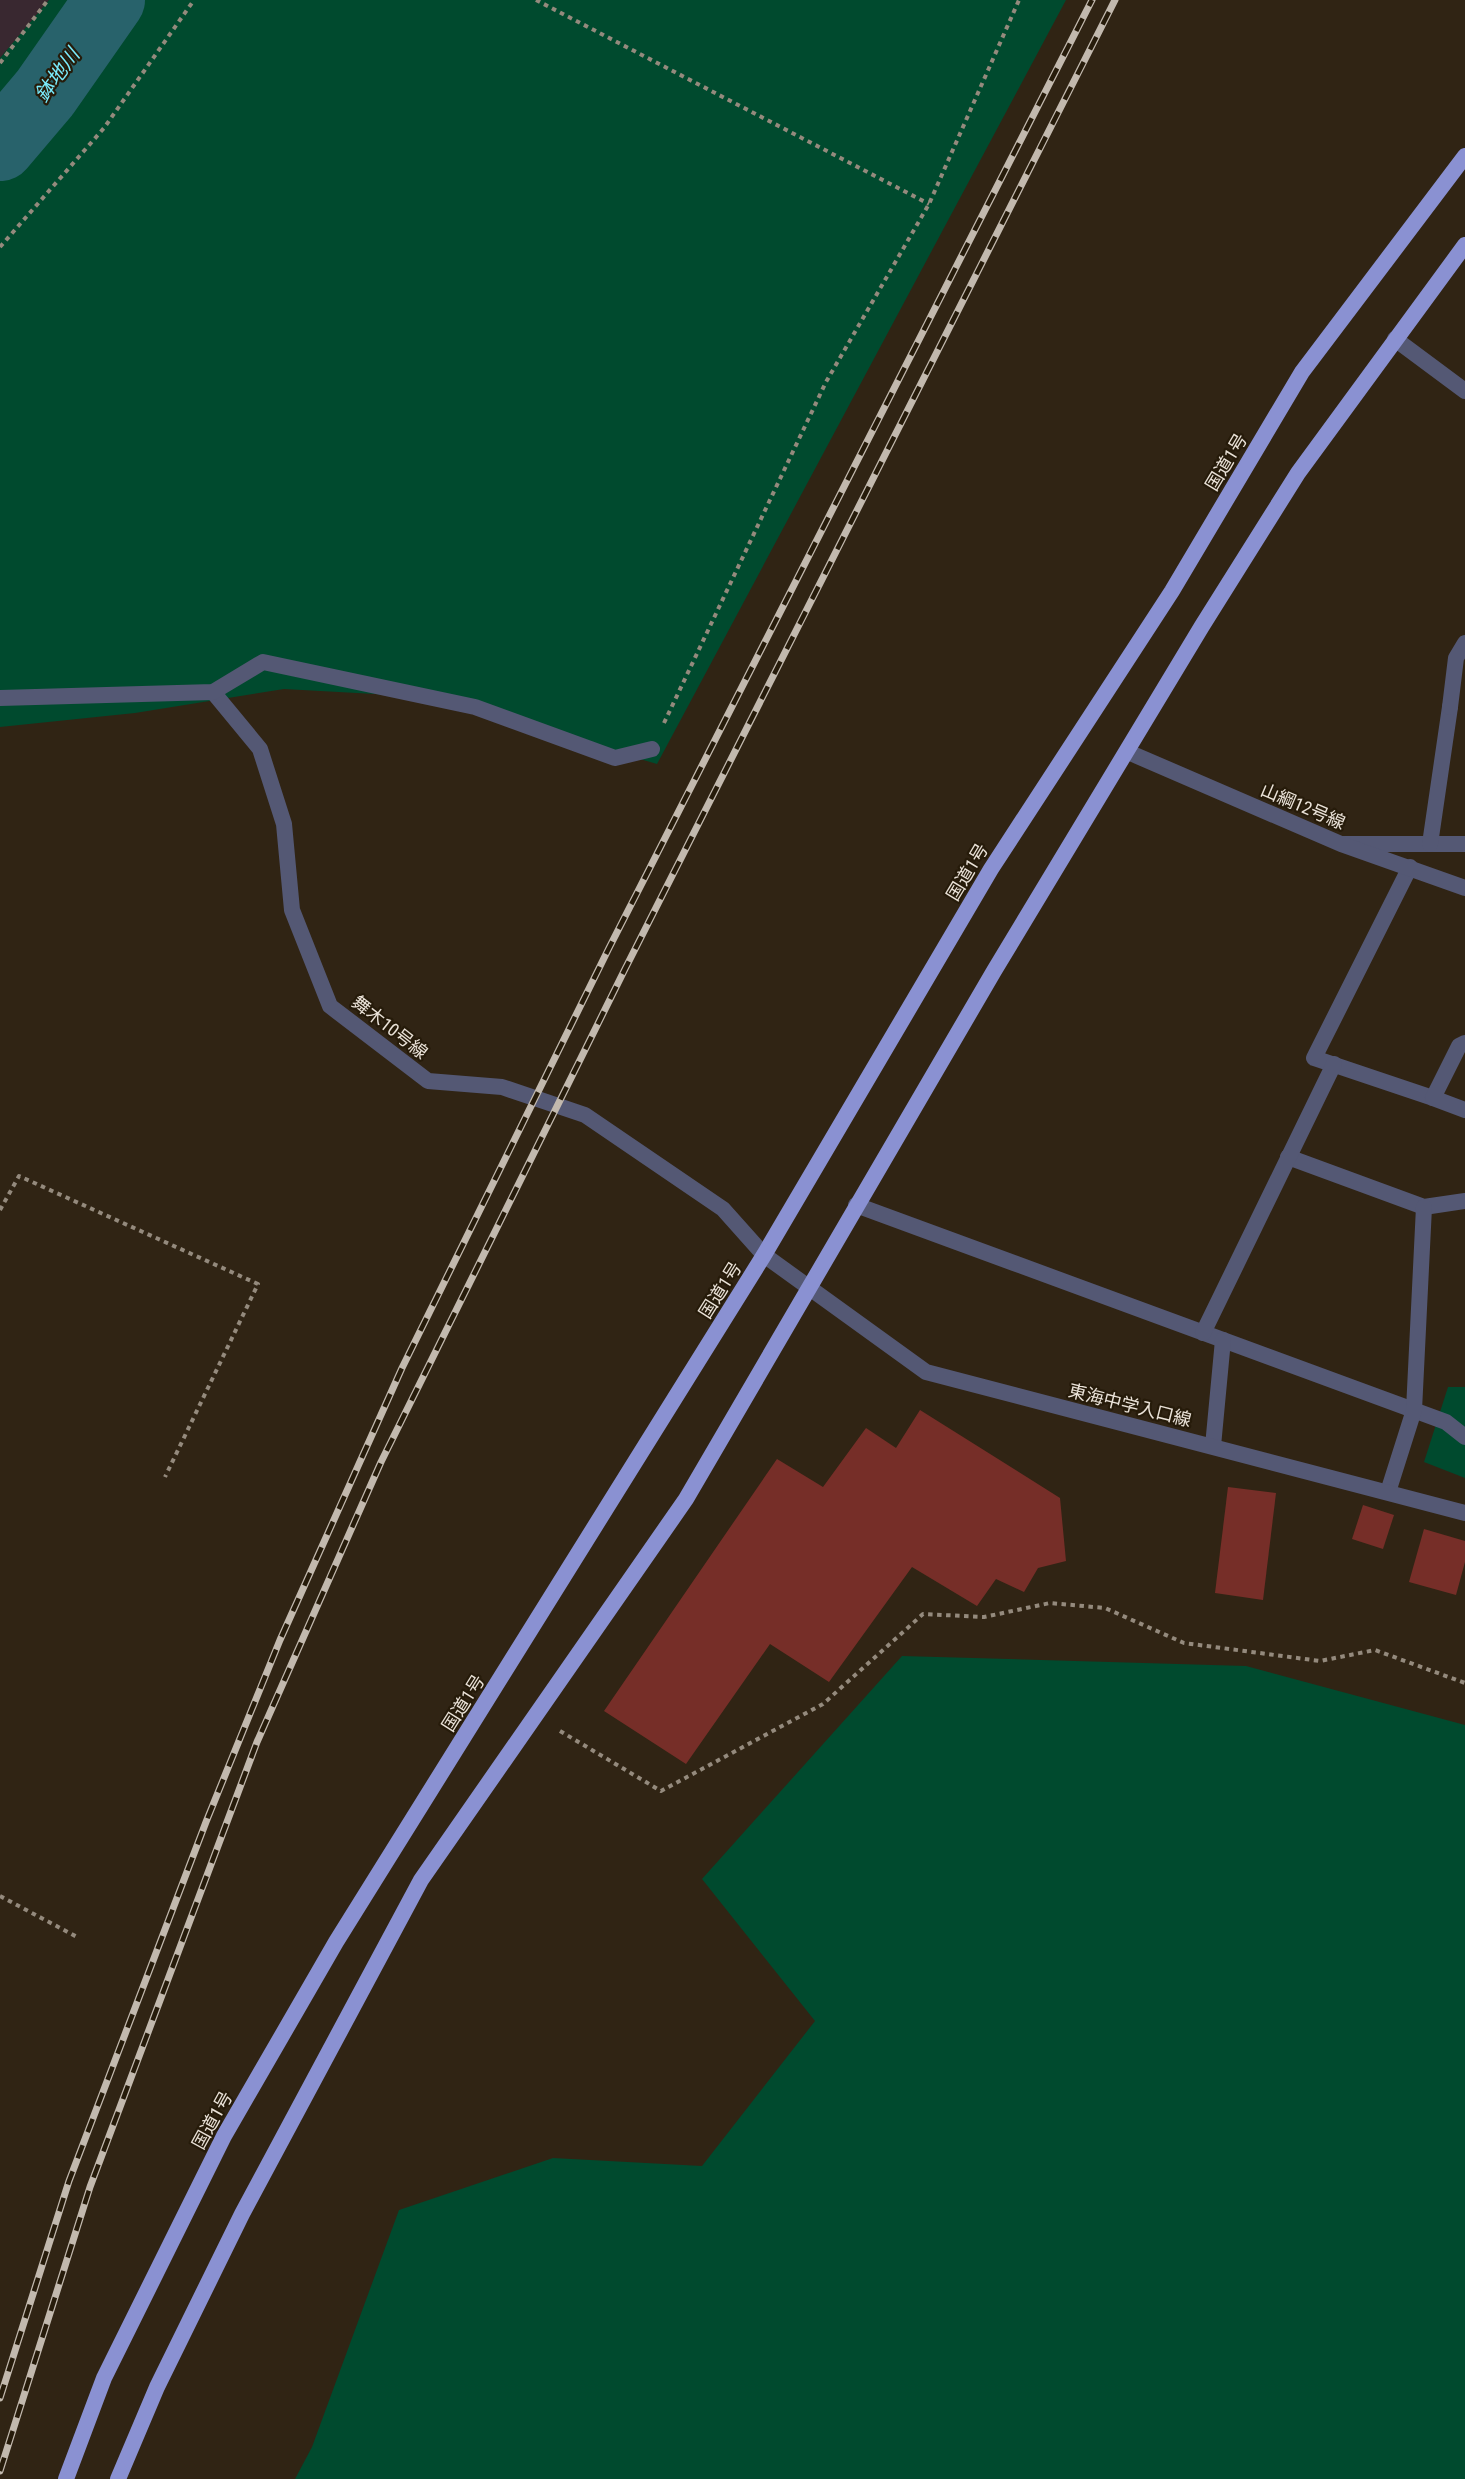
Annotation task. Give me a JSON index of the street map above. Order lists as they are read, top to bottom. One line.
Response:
{"streets":{"highway":["国道1号"],"street":["山綱12号線","舞木10号線","東海中学入口線"]},"crossings":[["国道1号","舞木10号線"],["舞木10号線","東海中学入口線"]],"water":["鉢地川"]}
